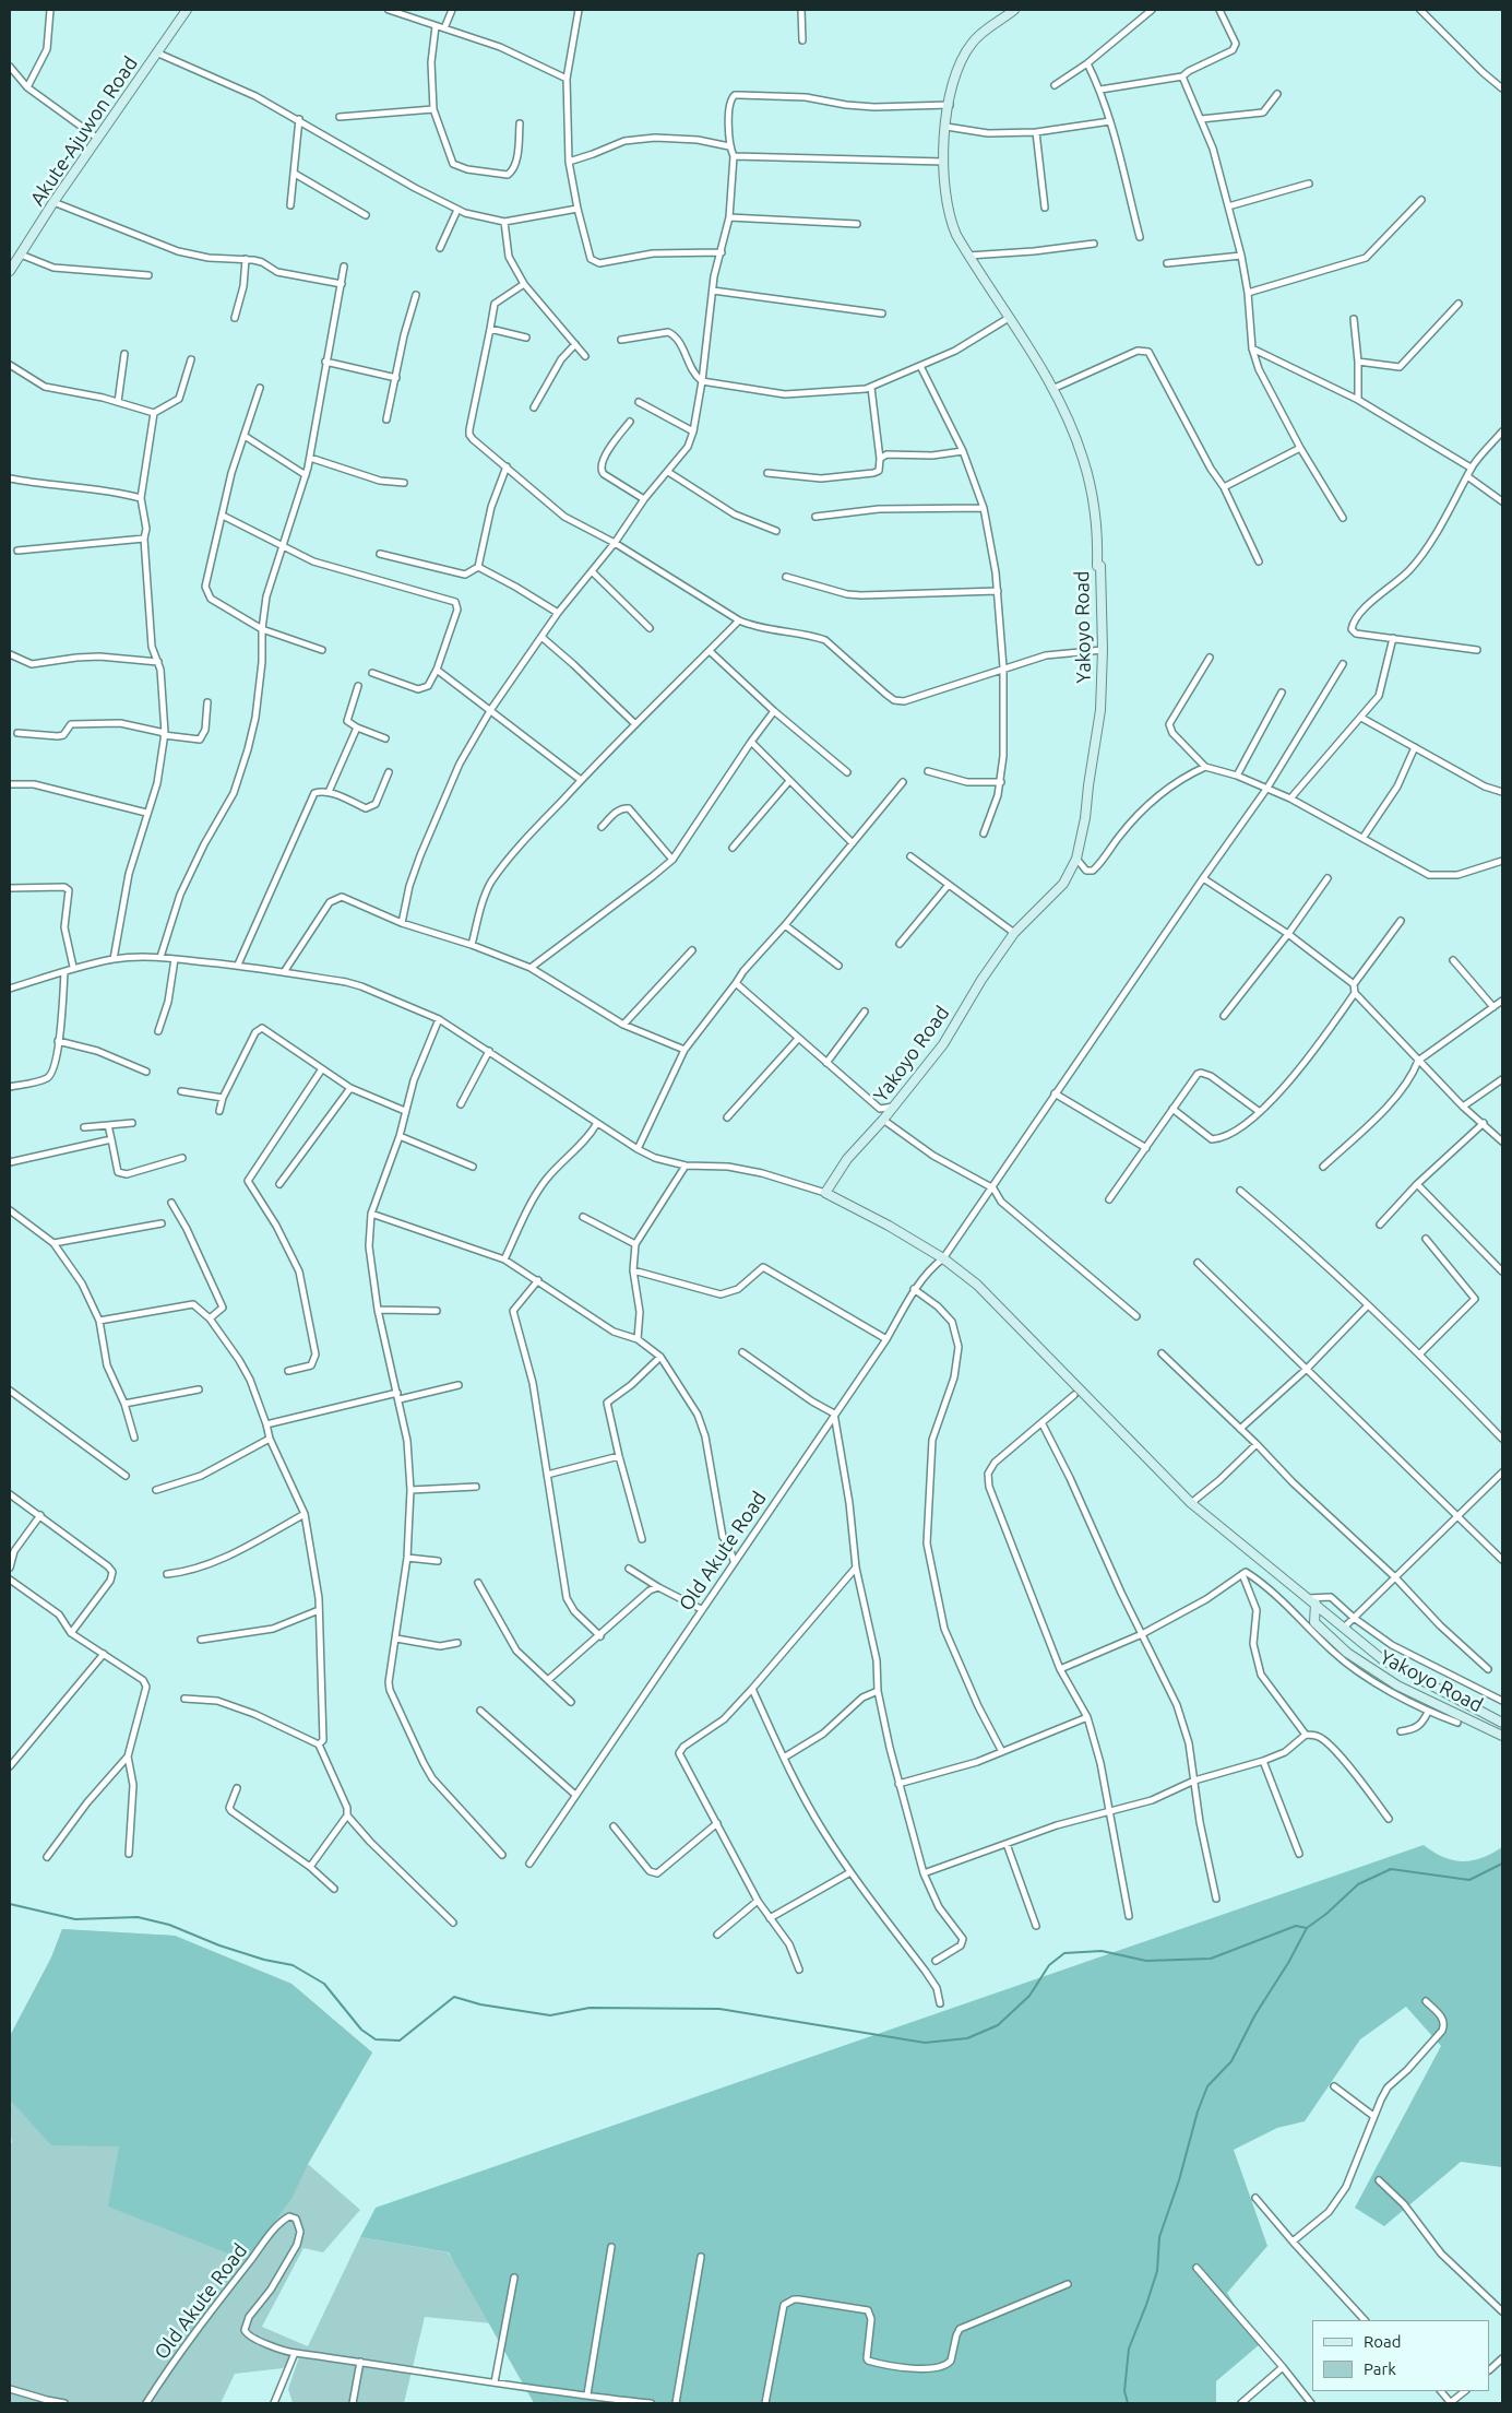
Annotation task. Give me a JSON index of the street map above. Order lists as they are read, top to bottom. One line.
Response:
{"streets":{"main road":["Akute-Ajuwon Road","Yakoyo Road"],"street":["Old Akute Road"]},"legend":["Road","Park"]}
